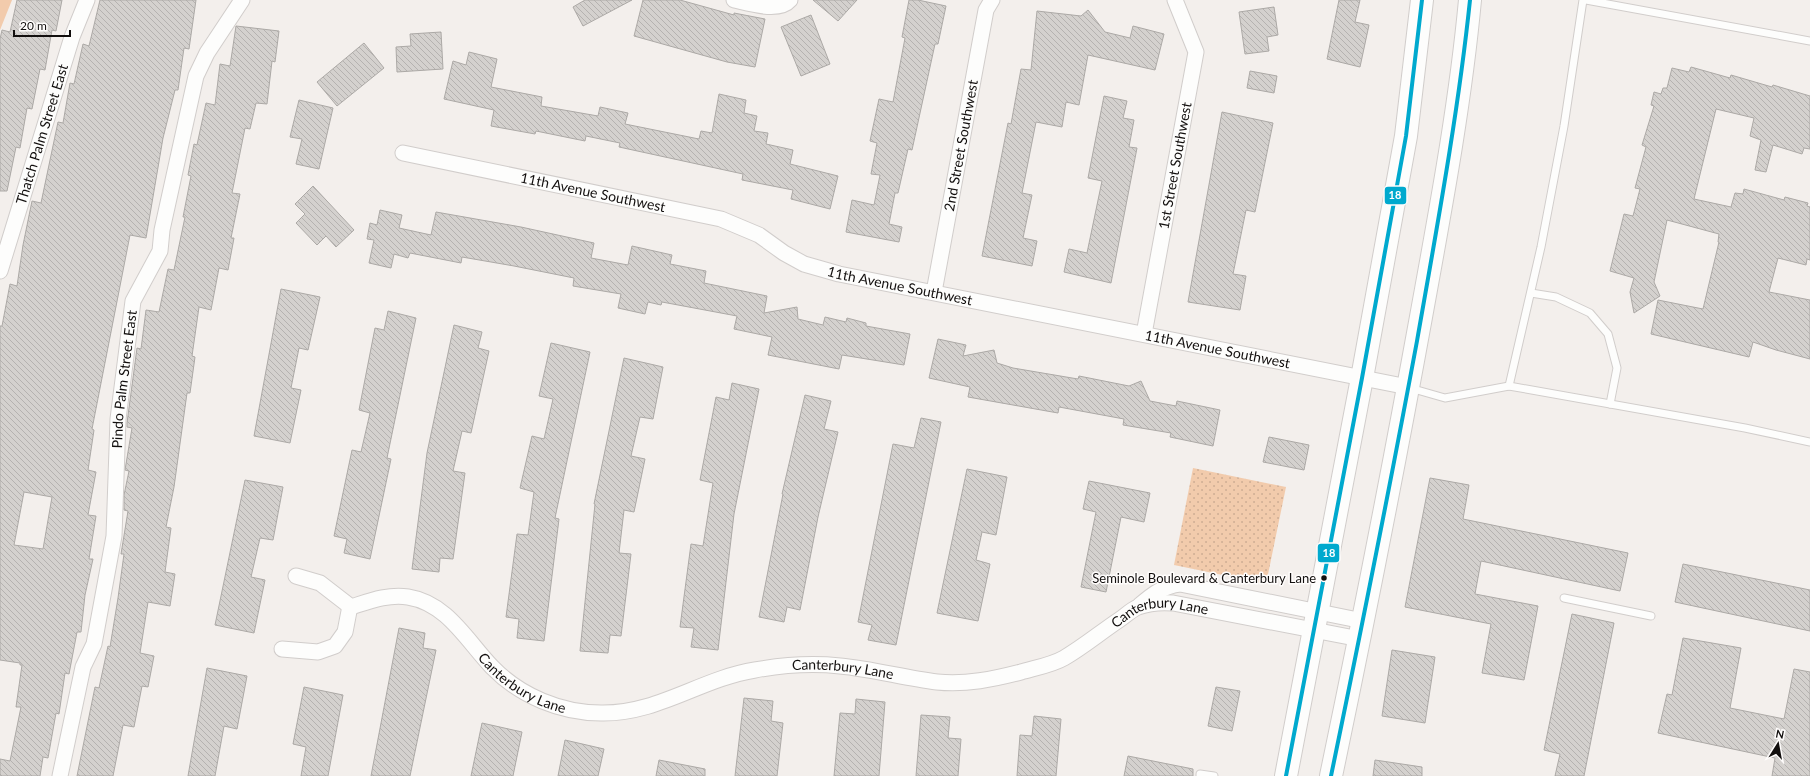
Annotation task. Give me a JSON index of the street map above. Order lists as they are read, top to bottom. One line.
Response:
{"streets":{"street":["Thatch Palm Street East","2nd Street Southwest","1st Street Southwest","11th Avenue Southwest","Pindo Palm Street East","Canterbury Lane"]},"crossings":[["2nd Street Southwest","11th Avenue Southwest"],["1st Street Southwest","11th Avenue Southwest"]],"places":["Seminole Boulevard & Canterbury Lane"],"lines":["transit line 18"],"scale_bar":"20 m","north":"top"}
